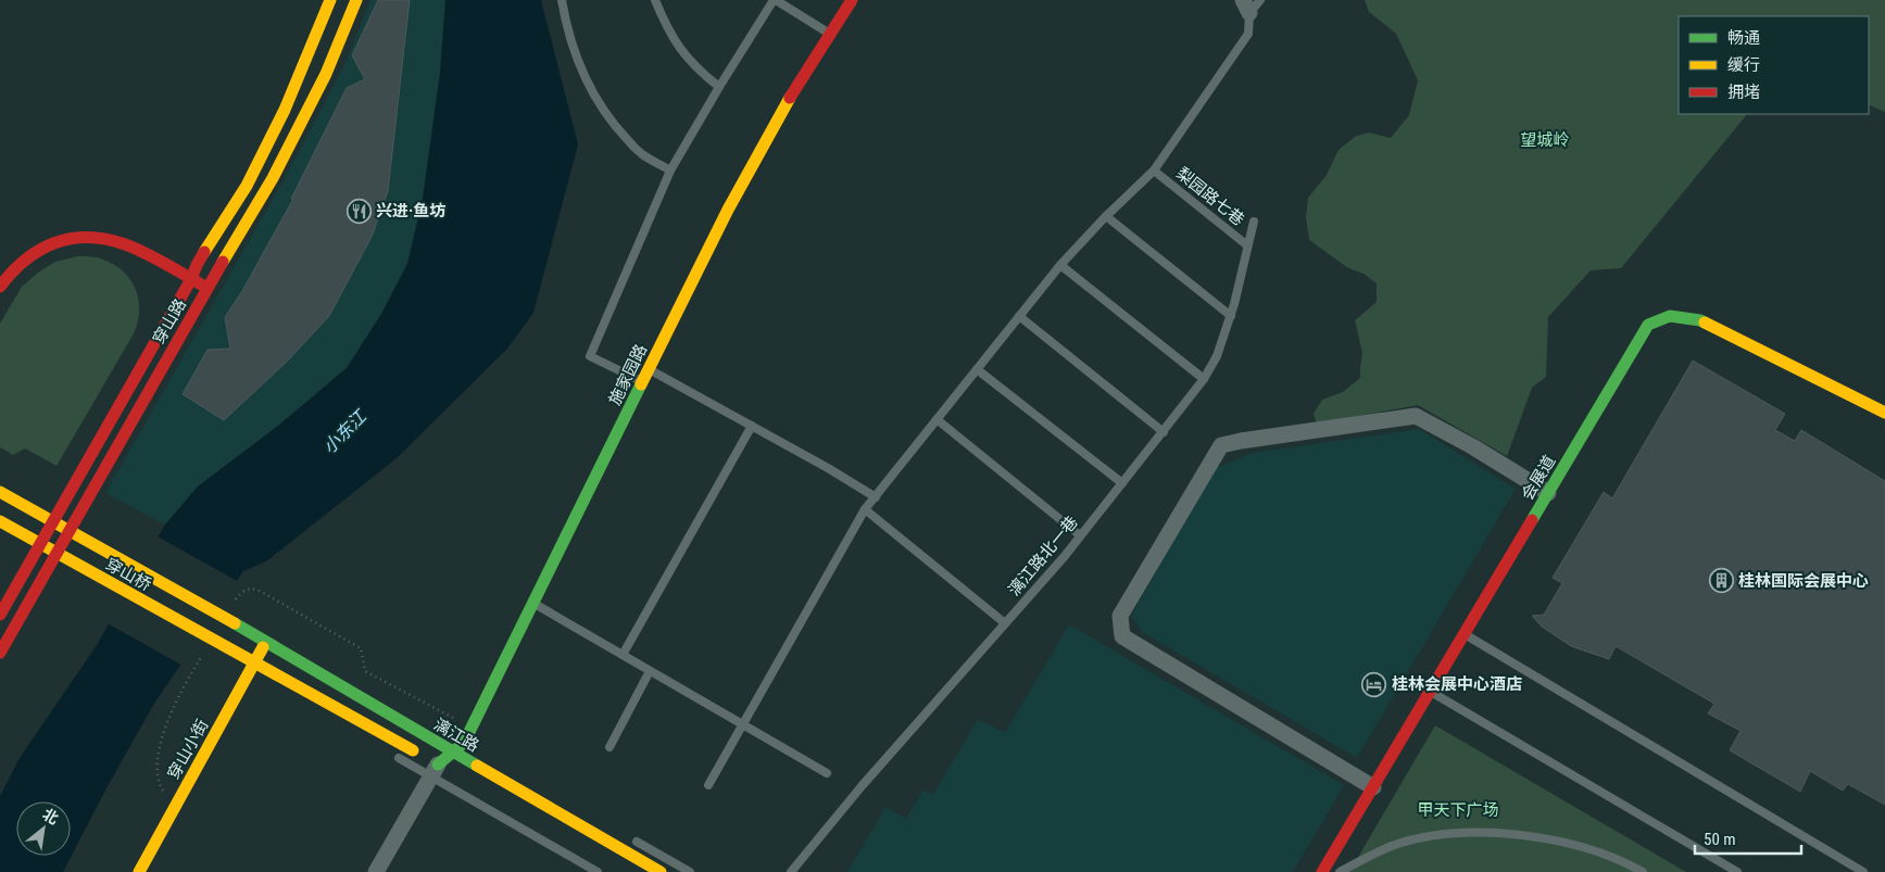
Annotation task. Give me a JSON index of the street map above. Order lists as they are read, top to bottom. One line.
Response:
{"streets":{"main road":["穿山路","施家园路","会展道","穿山桥","漓江路","穿山小街"],"lane":["梨园路七巷","漓江路北一巷"]},"crossings":[["梨园路七巷","漓江路北一巷"],["施家园路","漓江路"],["穿山桥","漓江路"],["穿山桥","穿山小街"],["漓江路","穿山小街"]],"water":["小东江"],"parks":["望城岭","甲天下广场"],"places":{"restaurant":["兴进·鱼坊"],"building":["桂林国际会展中心"],"hotel":["桂林会展中心酒店"]},"legend":["畅通","缓行","拥堵"],"scale_bar":"50 m","north":"top right"}
